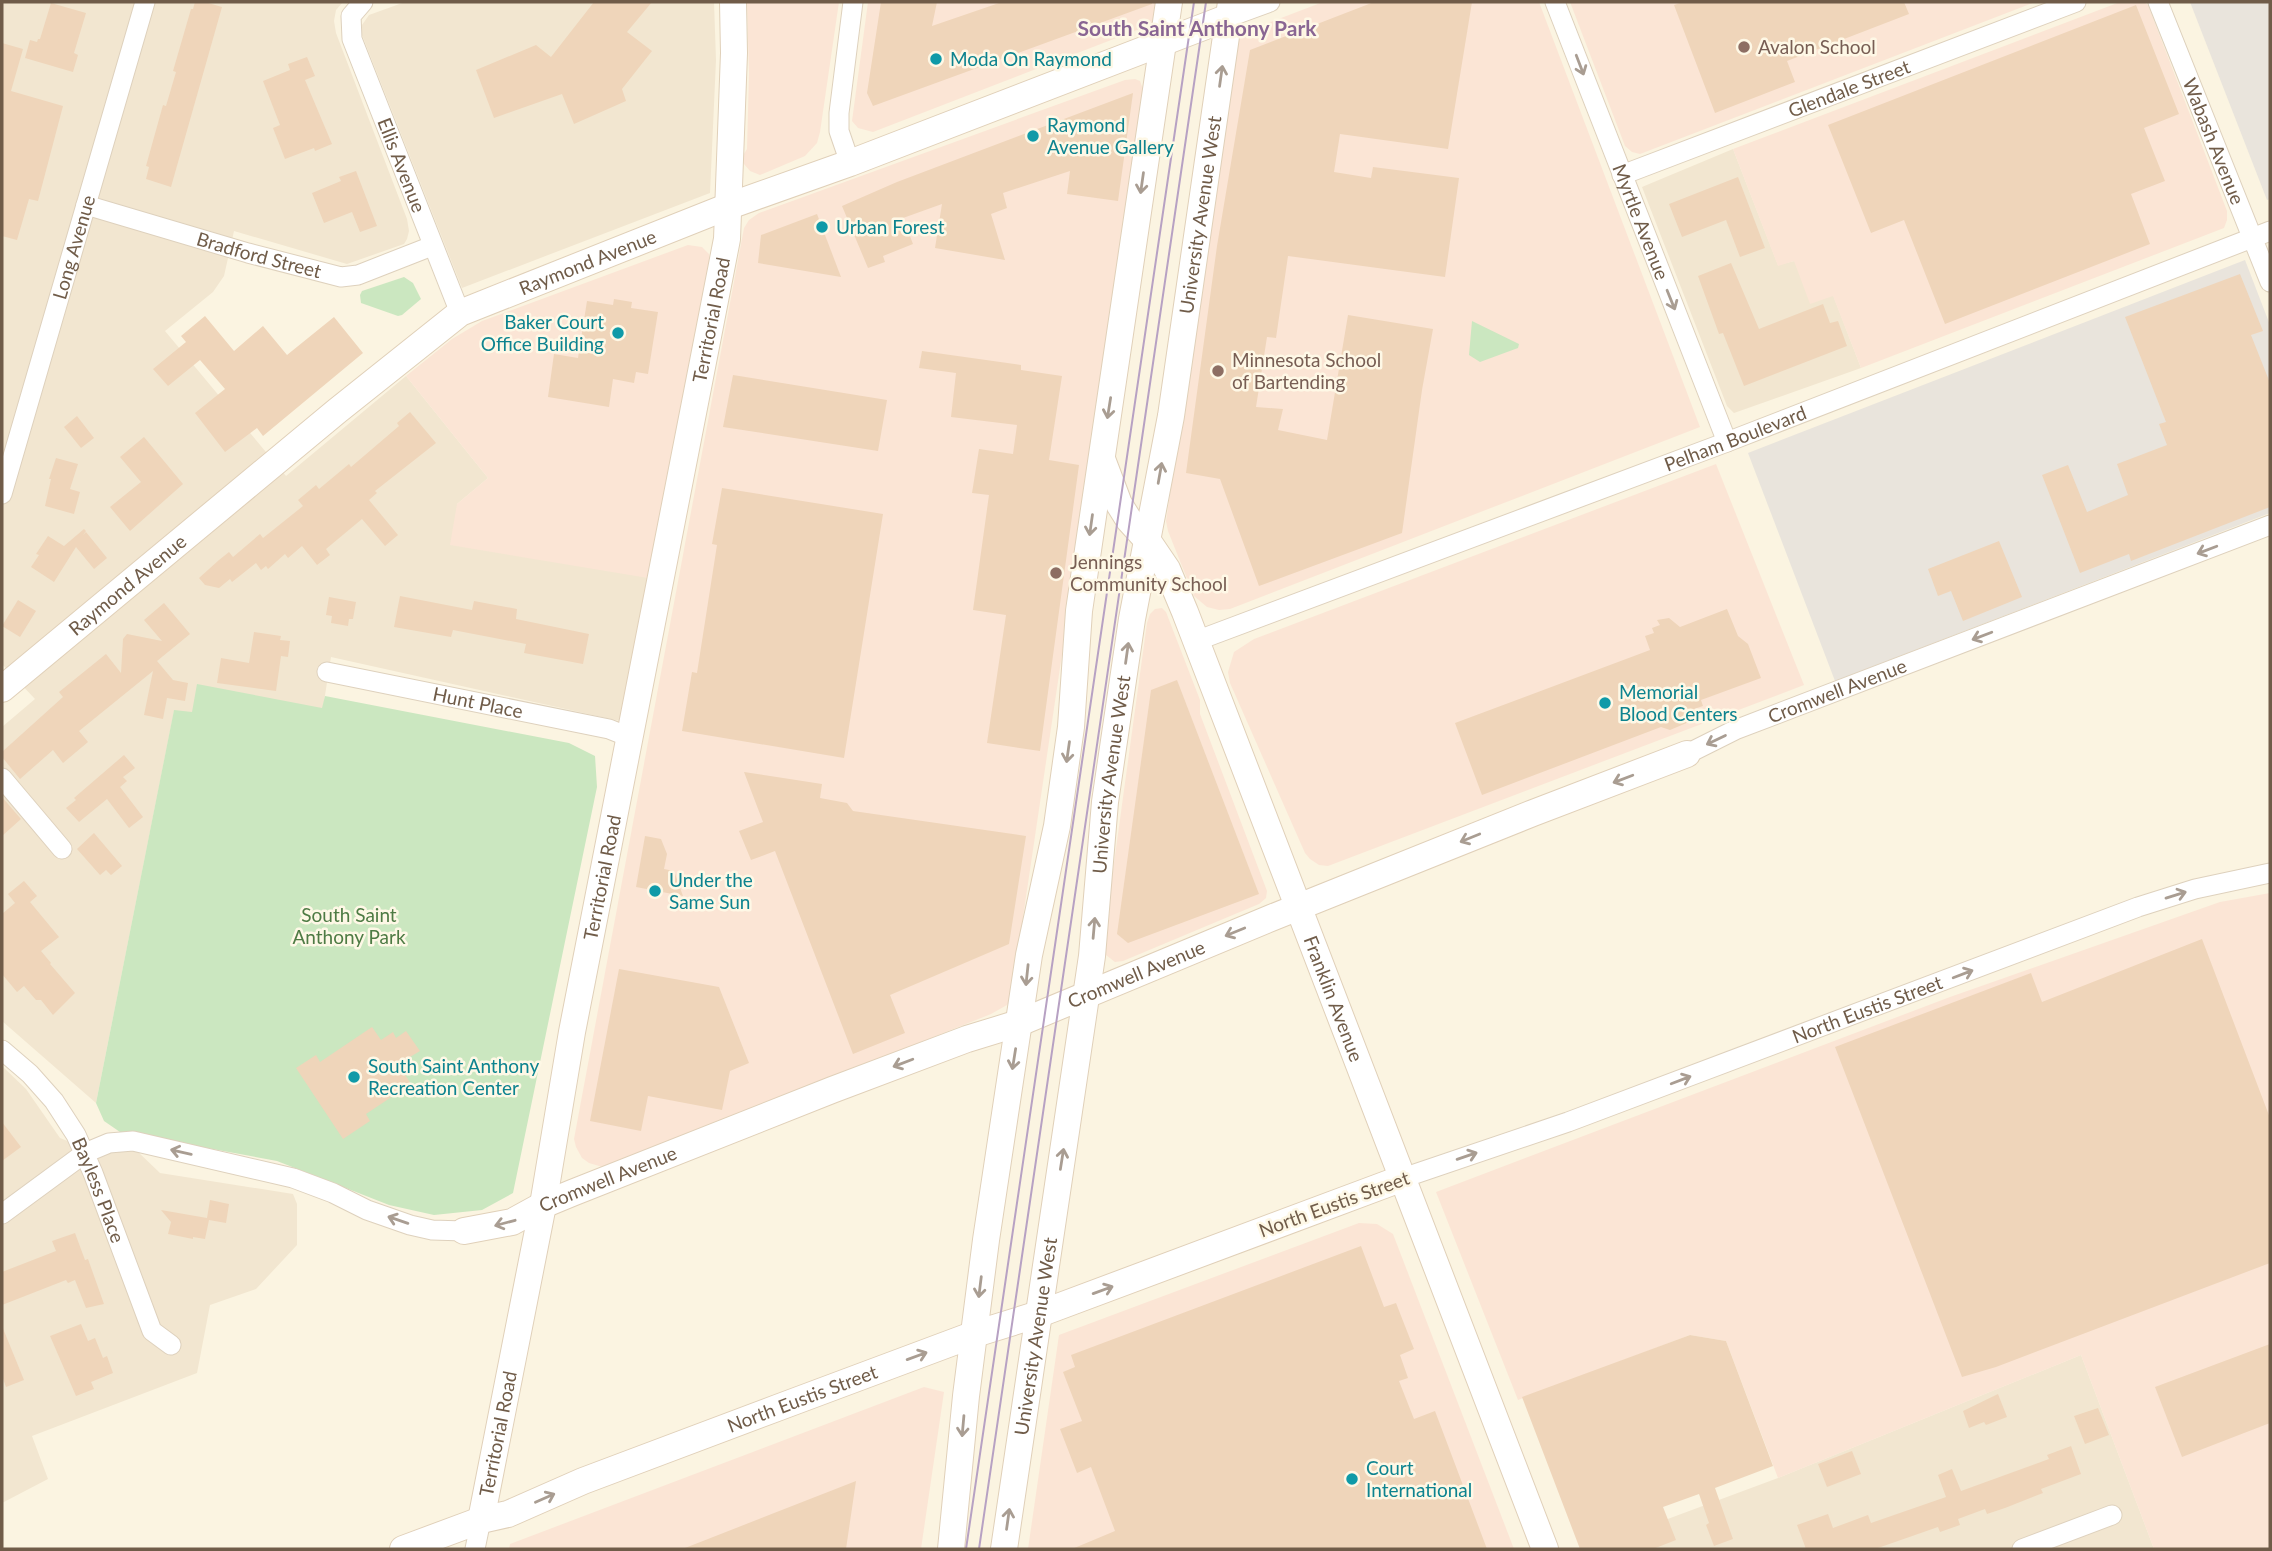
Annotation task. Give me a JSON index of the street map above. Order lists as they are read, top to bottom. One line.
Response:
{"streets":{"main road":["University Avenue West","Raymond Avenue","Territorial Road","Cromwell Avenue","Franklin Avenue","North Eustis Street"],"street":["Glendale Street","Wabash Avenue","Ellis Avenue","Myrtle Avenue","Long Avenue","Bradford Street","Pelham Boulevard","Hunt Place","Bayless Place"]},"crossings":[["Glendale Street","Myrtle Avenue"],["Wabash Avenue","Pelham Boulevard"],["Ellis Avenue","Bradford Street"],["Ellis Avenue","Raymond Avenue"],["University Avenue West","Raymond Avenue"],["University Avenue West","Cromwell Avenue"],["University Avenue West","Franklin Avenue"],["University Avenue West","North Eustis Street"],["Myrtle Avenue","Pelham Boulevard"],["Long Avenue","Bradford Street"],["Raymond Avenue","Territorial Road"],["Territorial Road","Cromwell Avenue"],["Territorial Road","Hunt Place"],["Territorial Road","North Eustis Street"],["Pelham Boulevard","Franklin Avenue"],["Cromwell Avenue","Franklin Avenue"],["Cromwell Avenue","Bayless Place"],["Franklin Avenue","North Eustis Street"]],"one_way":["Myrtle Avenue","Cromwell Avenue","North Eustis Street"],"districts":["South Saint Anthony Park"],"parks":["South Saint Anthony Park"],"places":["Avalon School","Moda On Raymond","Raymond Avenue Gallery","Urban Forest","Baker Court Office Building","Minnesota School of Bartending","Jennings Community School","Memorial Blood Centers","Under the Same Sun","South Saint Anthony Recreation Center","Court International"]}
